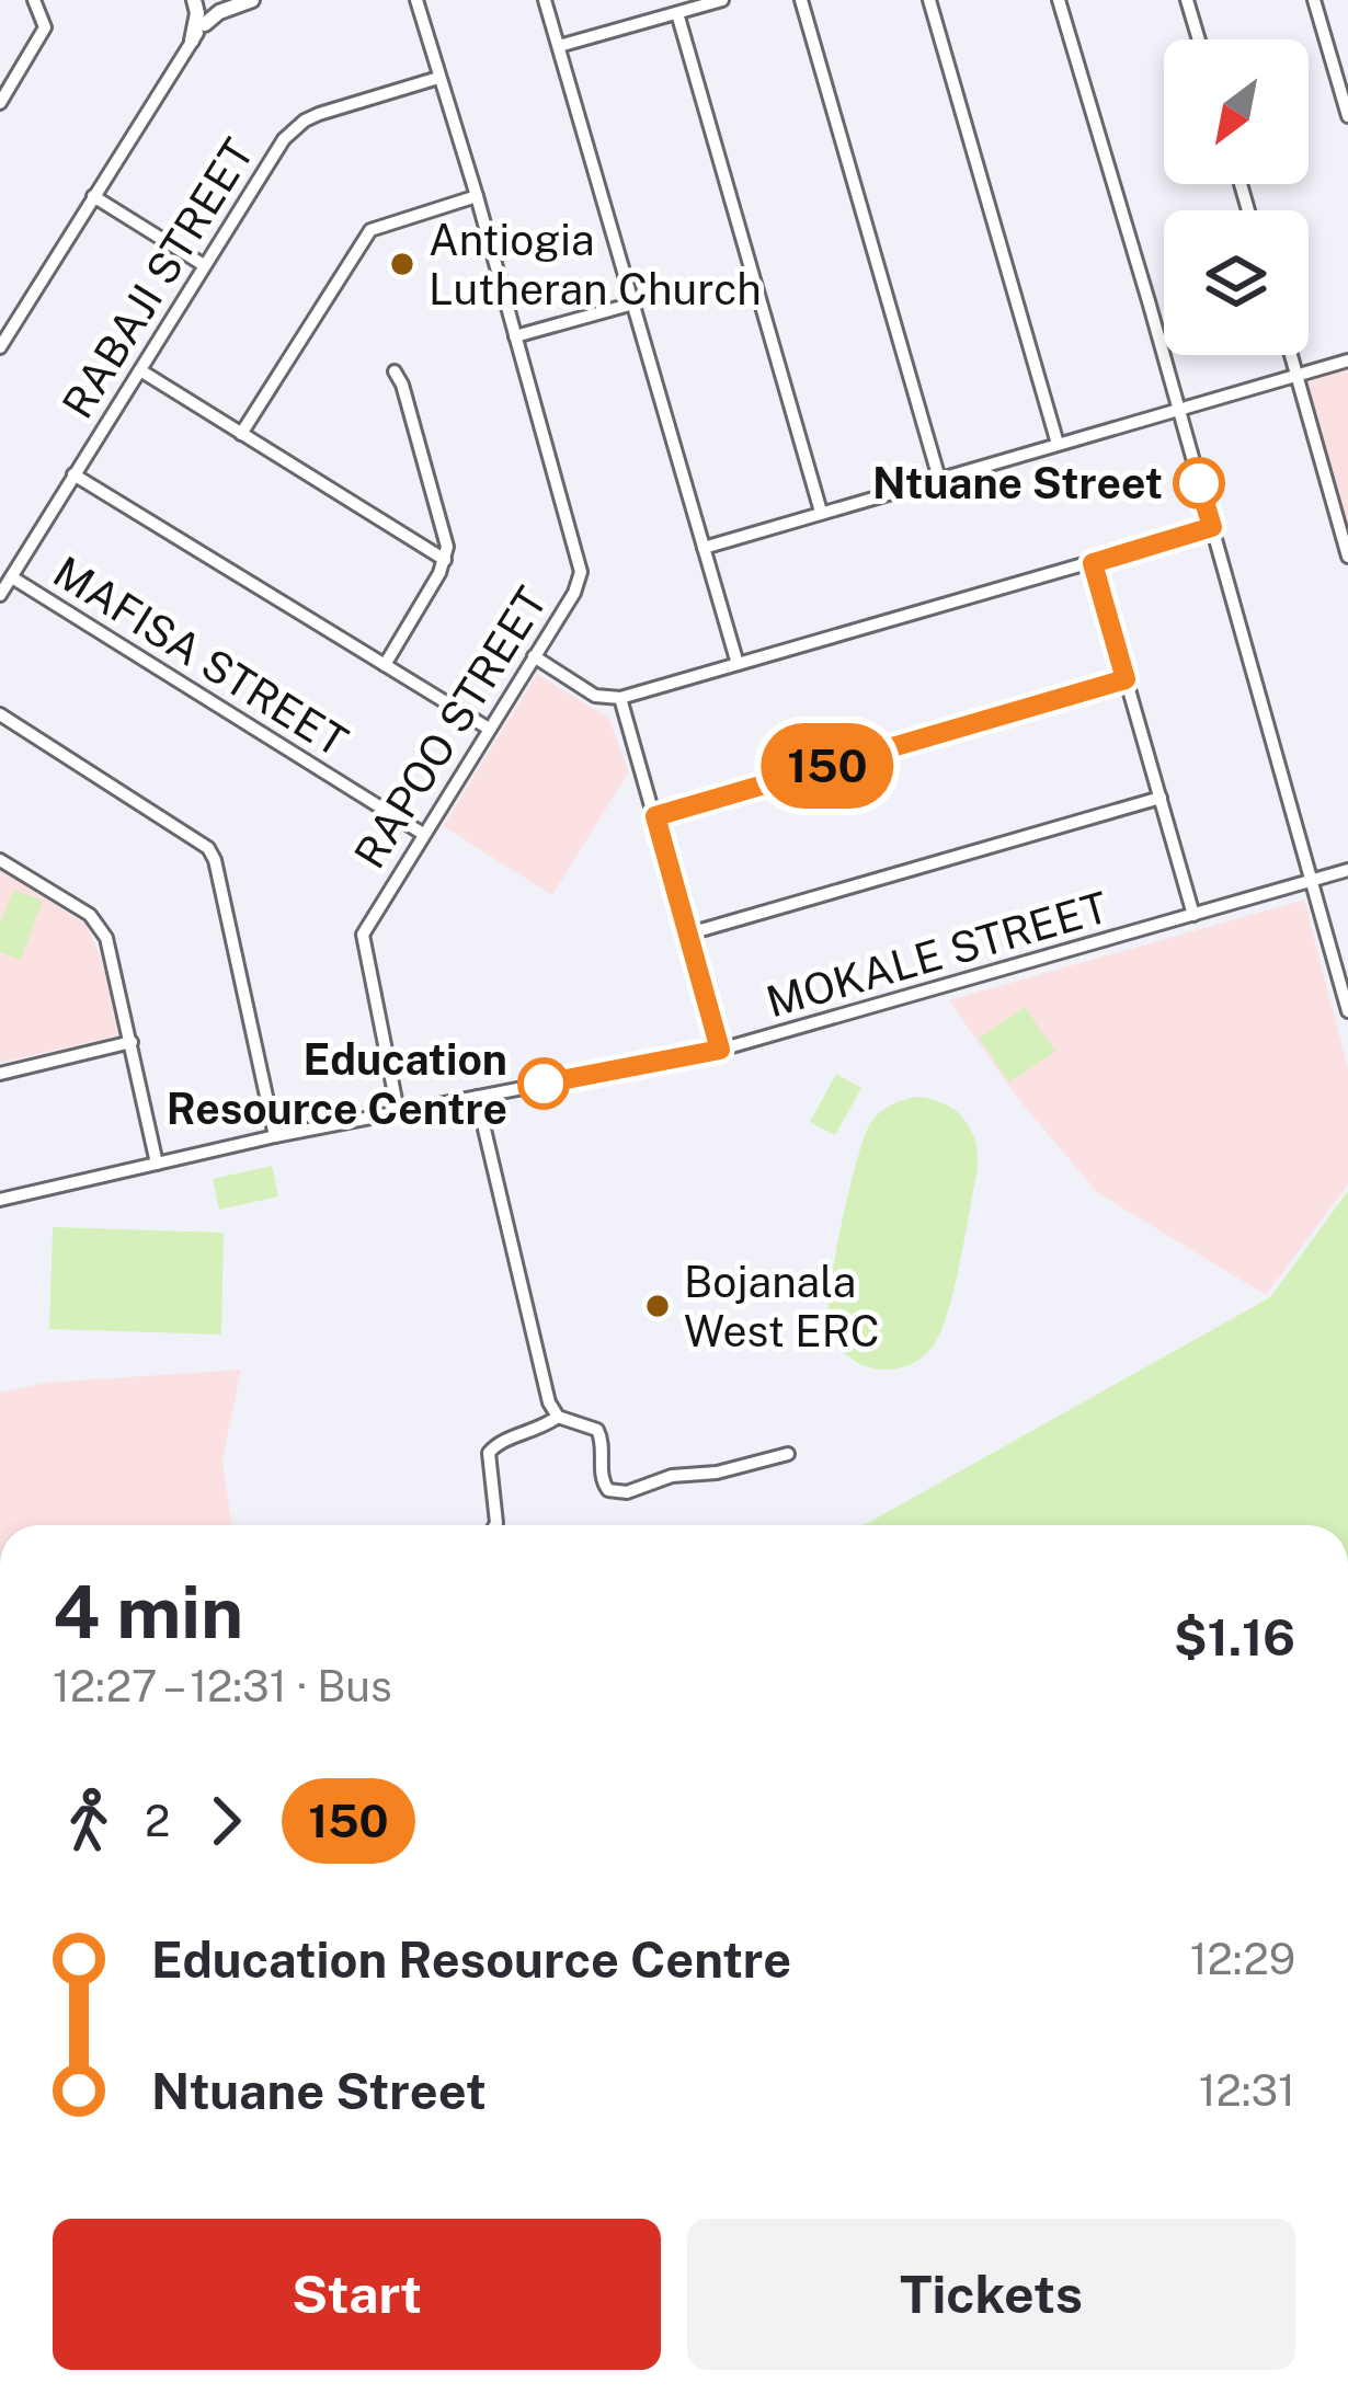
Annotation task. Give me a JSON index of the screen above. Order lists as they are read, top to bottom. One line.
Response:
{"streets":{"street":["RABAJI STREET","MAFISA STREET","RAPOO STREET","MOKALE STREET"]},"crossings":[["RABAJI STREET","MAFISA STREET"],["RABAJI STREET","RAPOO STREET"],["MAFISA STREET","RAPOO STREET"],["RAPOO STREET","MOKALE STREET"]],"places":["Antiogia Lutheran Church","Ntuane Street","Education Resource Centre","Bojanala West ERC"],"lines":["bus line 150"],"north":"bottom left","page":{"on_map":"150","heading":["4 min","12:27 – 12:31 · Bus","$1.16"],"legs":["2","150"],"list":[{"name":"Education Resource Centre","value":"12:29"},{"name":"Ntuane Street","value":"12:31"}],"buttons":["Start","Tickets"]}}
